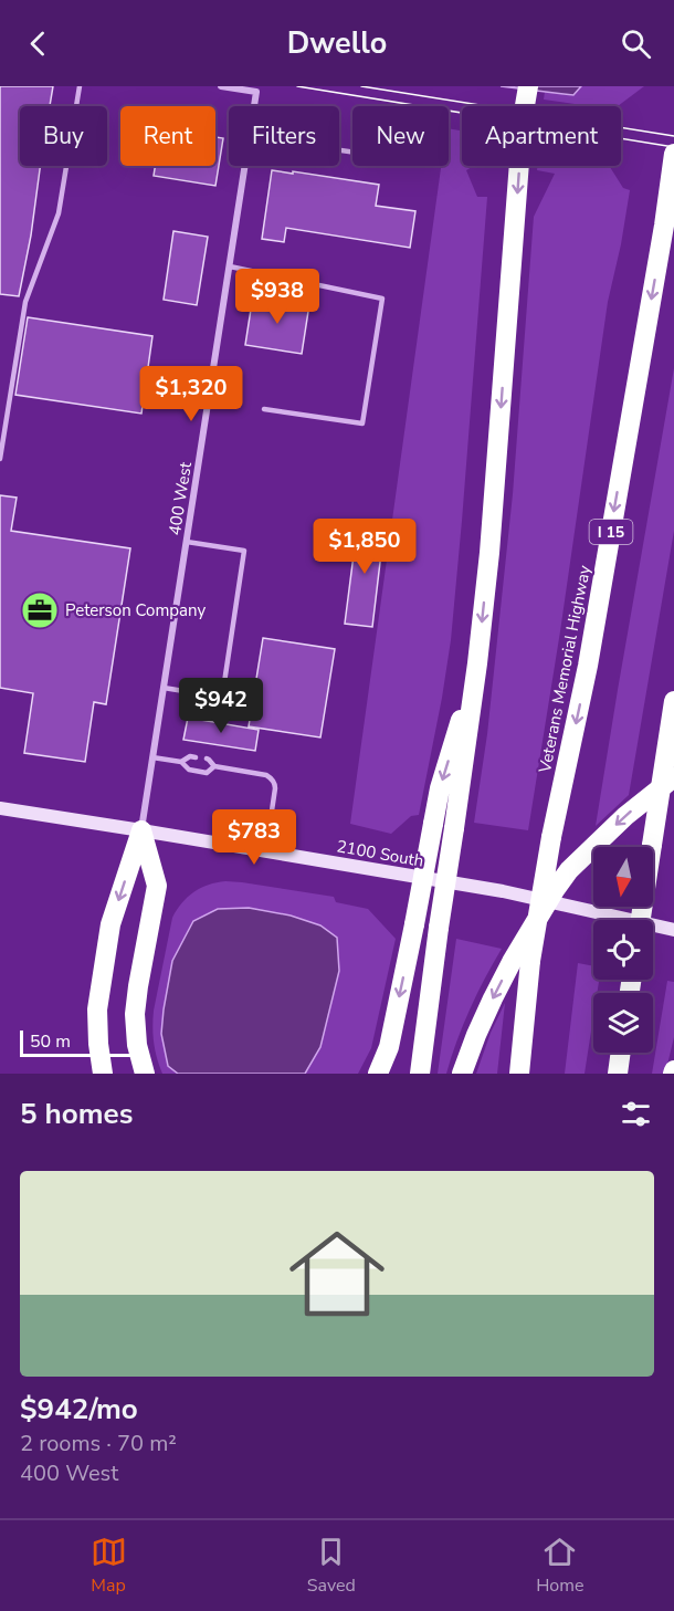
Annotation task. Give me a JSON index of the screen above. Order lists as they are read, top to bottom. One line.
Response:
{"streets":{"highway":["I 15","Veterans Memorial Highway"],"main road":["2100 South"],"street":["400 West"]},"crossings":[["400 West","2100 South"]],"places":{"office":["Peterson Company"]},"scale_bar":"50 m","north":"bottom","page":{"header":"Dwello","chip":["Buy","Rent","Filters","New","Apartment"],"price":["$938","$1,320","$1,850","$942","$783"],"scale":"50 m","heading":"5 homes","list":[{"name":"$942/mo","note":"2 rooms · 70 m² · 400 West"}],"tabs":["Map","Saved","Home"]}}
